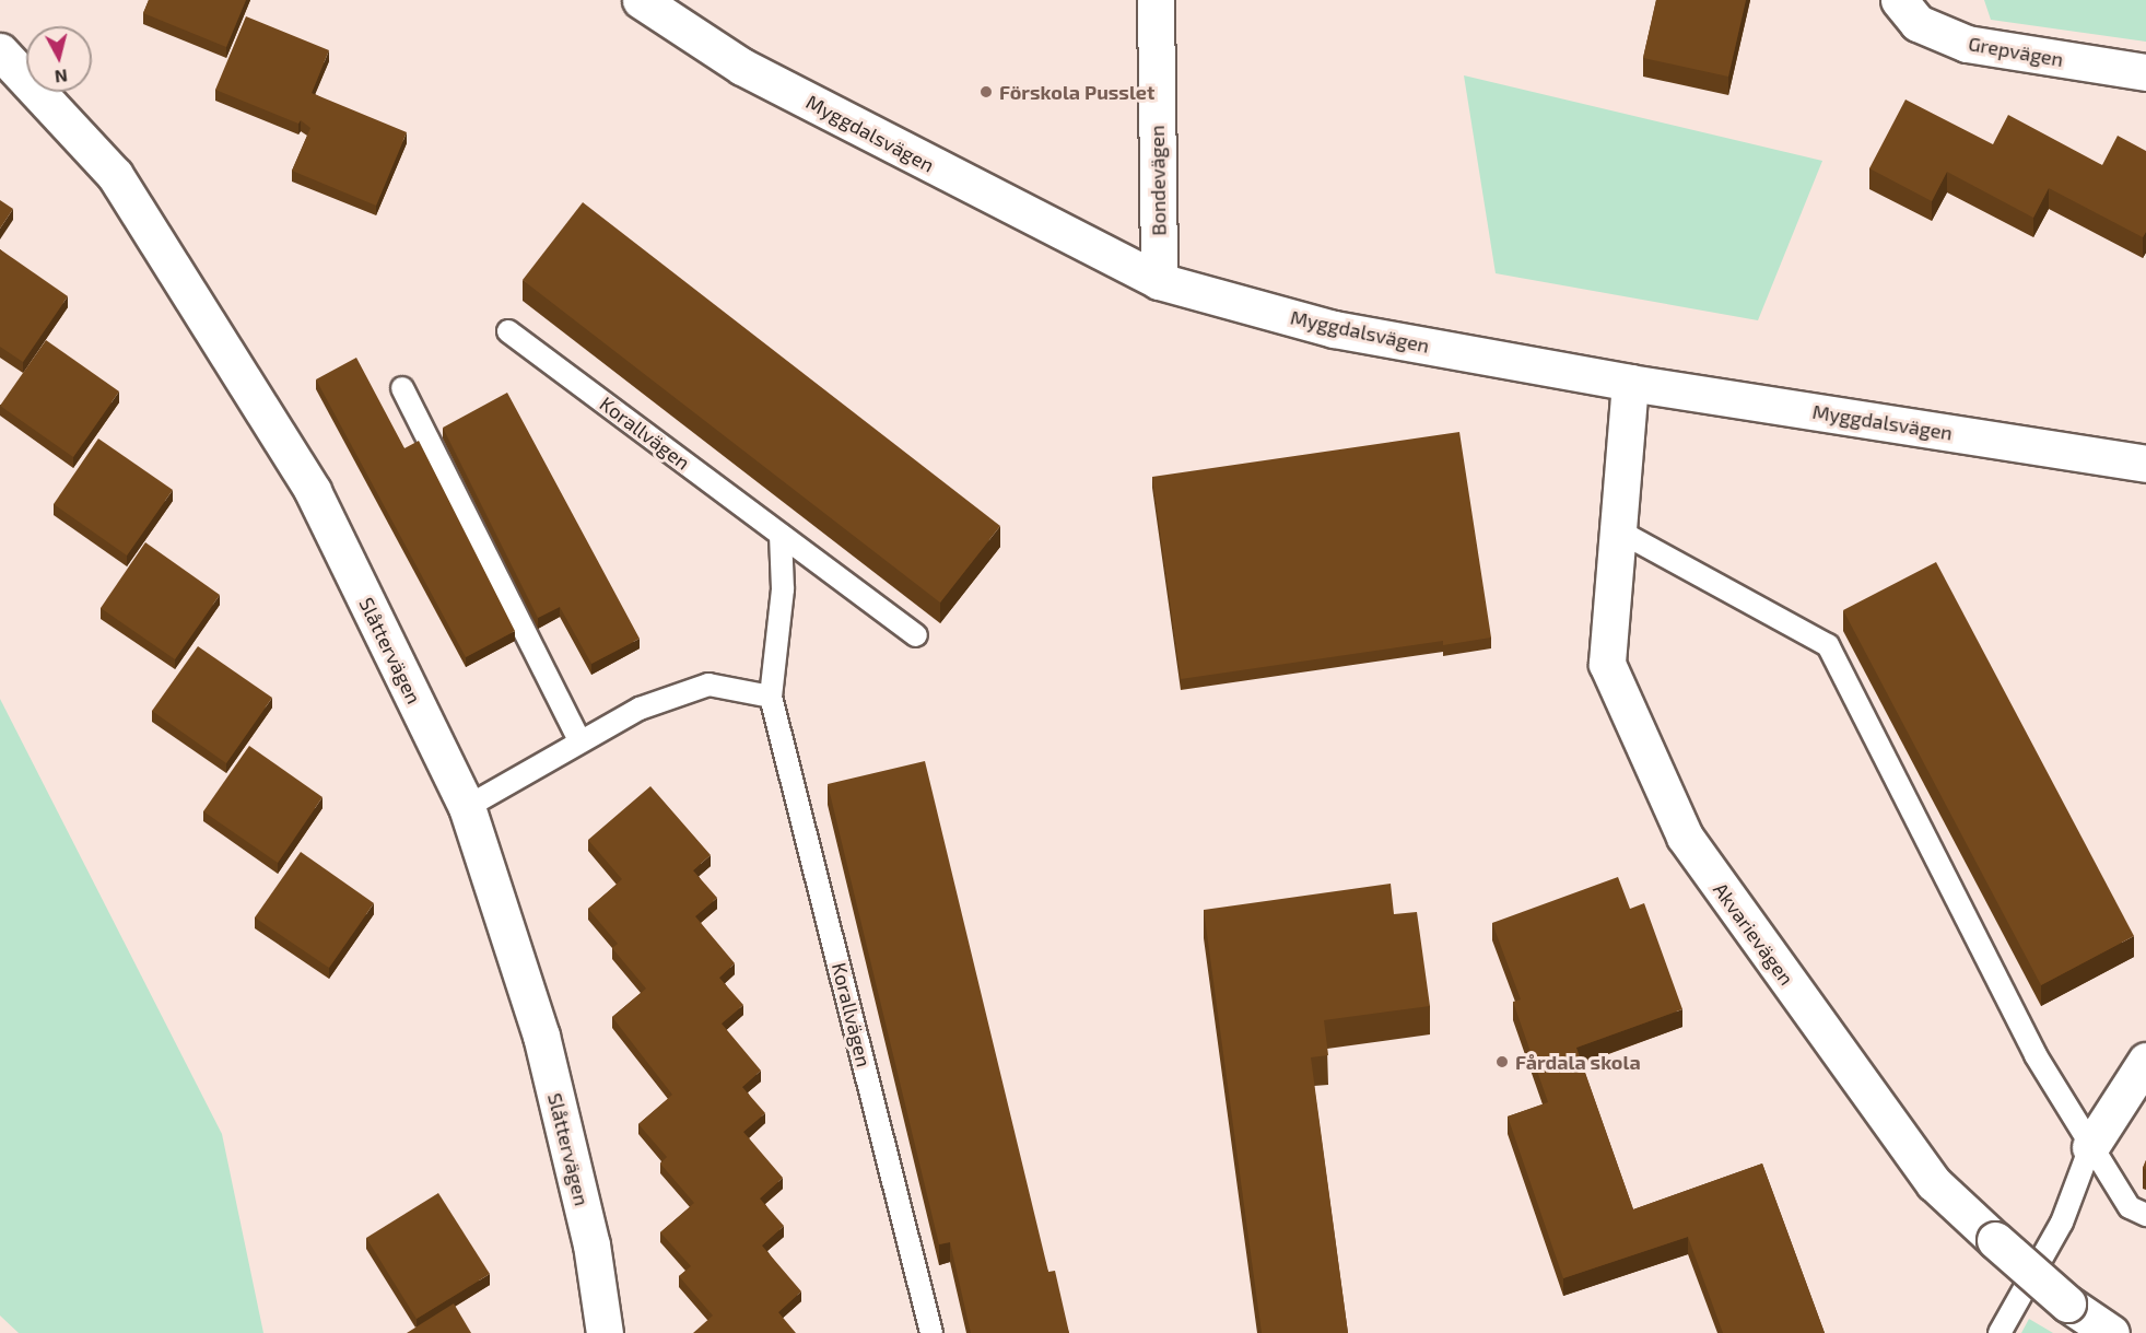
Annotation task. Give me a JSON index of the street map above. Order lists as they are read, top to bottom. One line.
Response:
{"streets":{"street":["Grepvägen","Myggdalsvägen","Bondevägen","Slåttervägen","Akvarievägen"],"lane":["Korallvägen"]},"crossings":[["Myggdalsvägen","Bondevägen"],["Myggdalsvägen","Akvarievägen"]],"places":["Förskola Pusslet","Fårdala skola"],"north":"bottom"}
